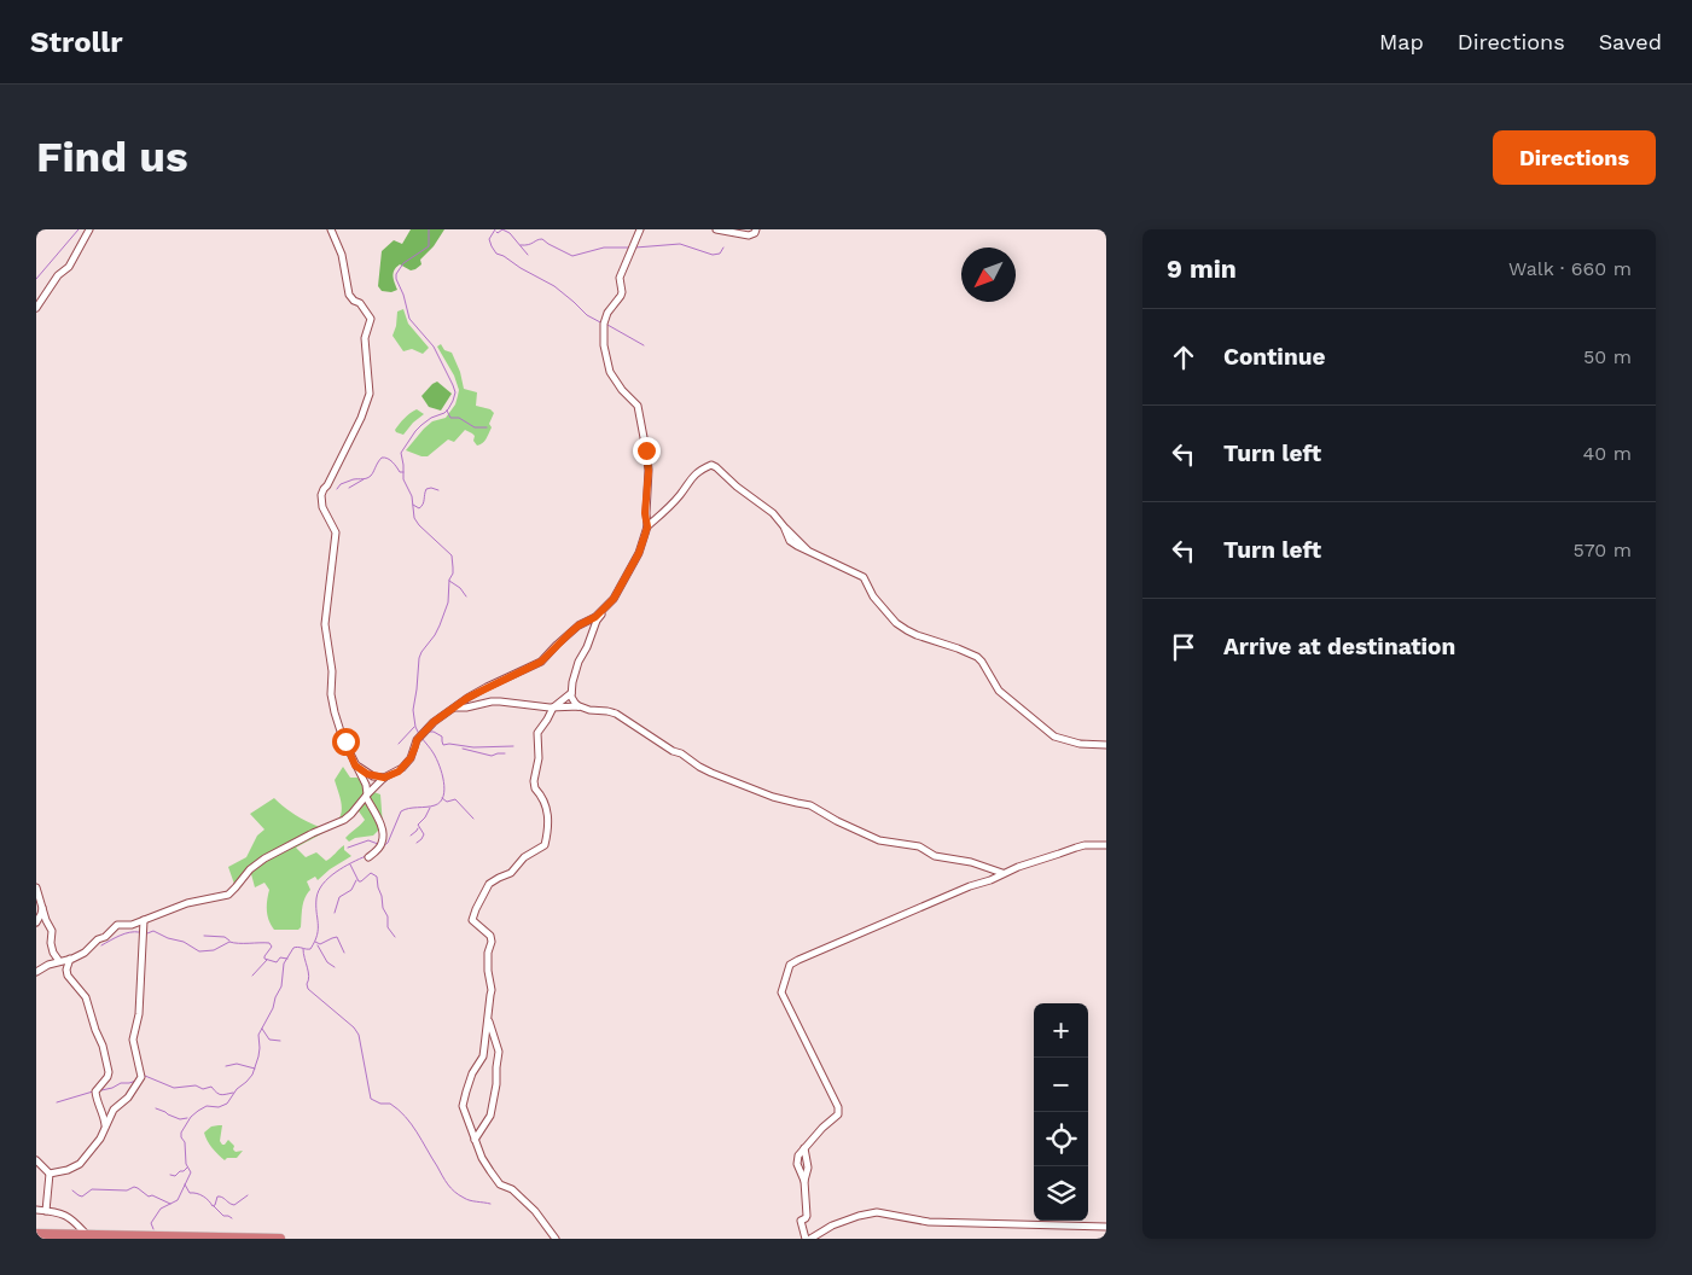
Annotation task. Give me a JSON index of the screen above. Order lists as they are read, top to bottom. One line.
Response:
{"north":"bottom left","page":{"header":"Strollr","nav":["Map","Directions","Saved"],"buttons":"Directions","title":"Find us","heading":["9 min","Walk · 660 m"],"list":[["Continue","50 m"],["Turn left","40 m"],["Turn left","570 m"],"Arrive at destination"],"map_buttons":["+","−"]}}
